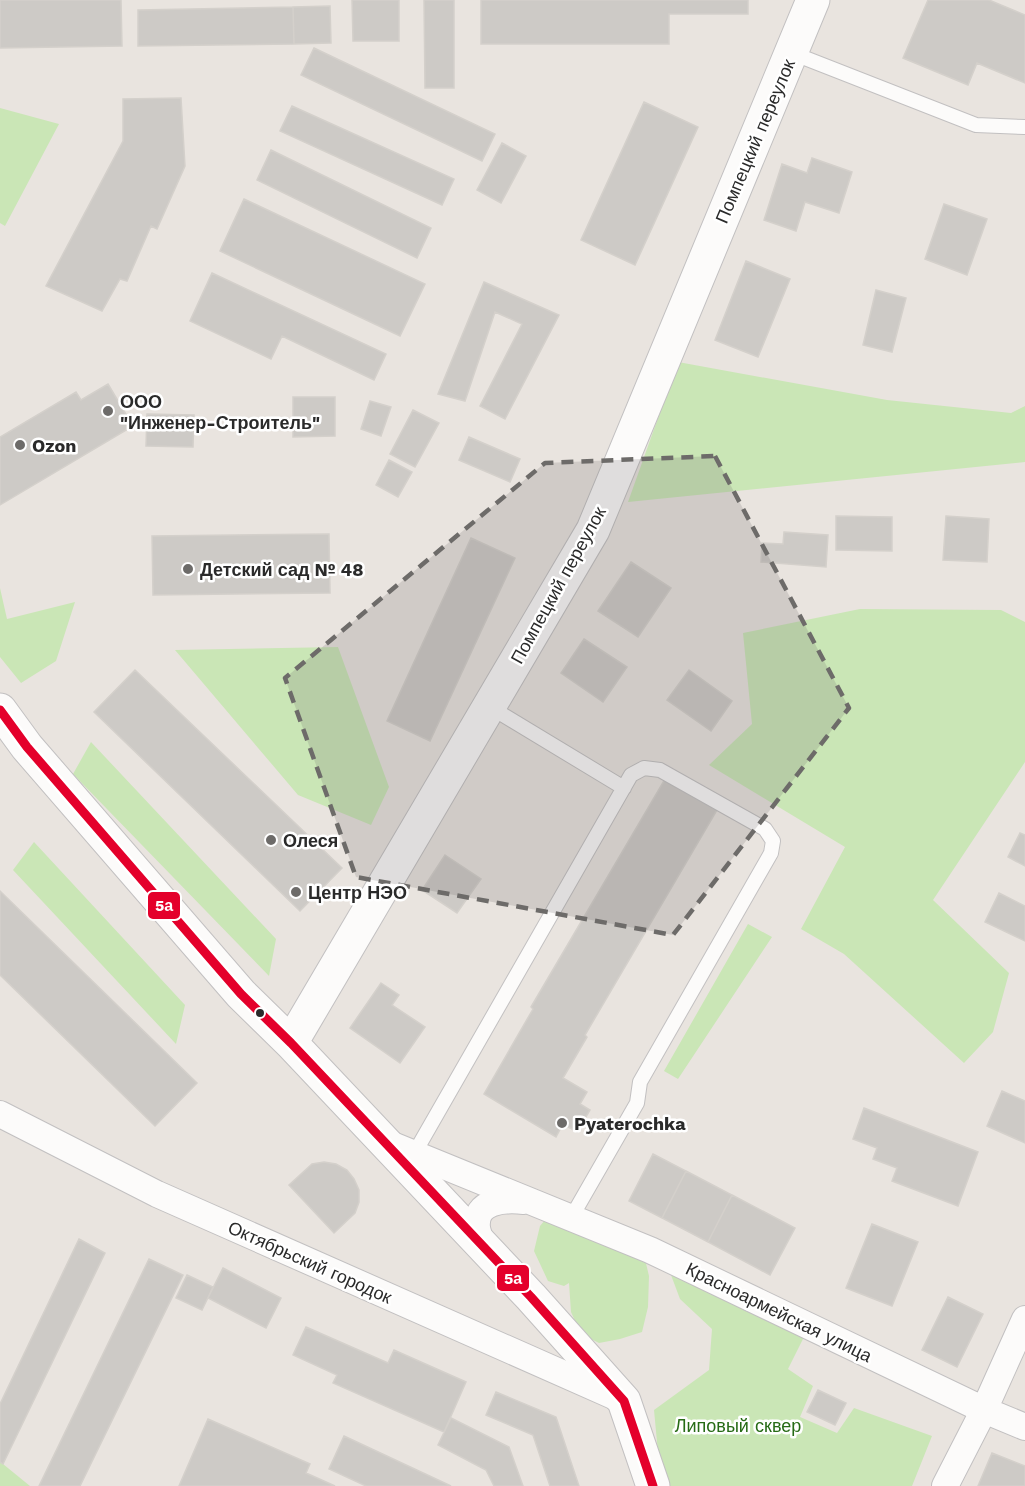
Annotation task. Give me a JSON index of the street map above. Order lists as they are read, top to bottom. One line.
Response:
{"streets":{"street":["Помпецкий переулок","Октябрьский городок","Красноармейская улица"]},"crossings":[["Помпецкий переулок","Красноармейская улица"],["Октябрьский городок","Красноармейская улица"]],"parks":["Липовый сквер"],"places":["ООО \"Инженер-Строитель\"","Ozon","Детский сад № 48","Олеся","Центр НЭО","Pyaterochka"],"lines":["transit line 5а"]}
